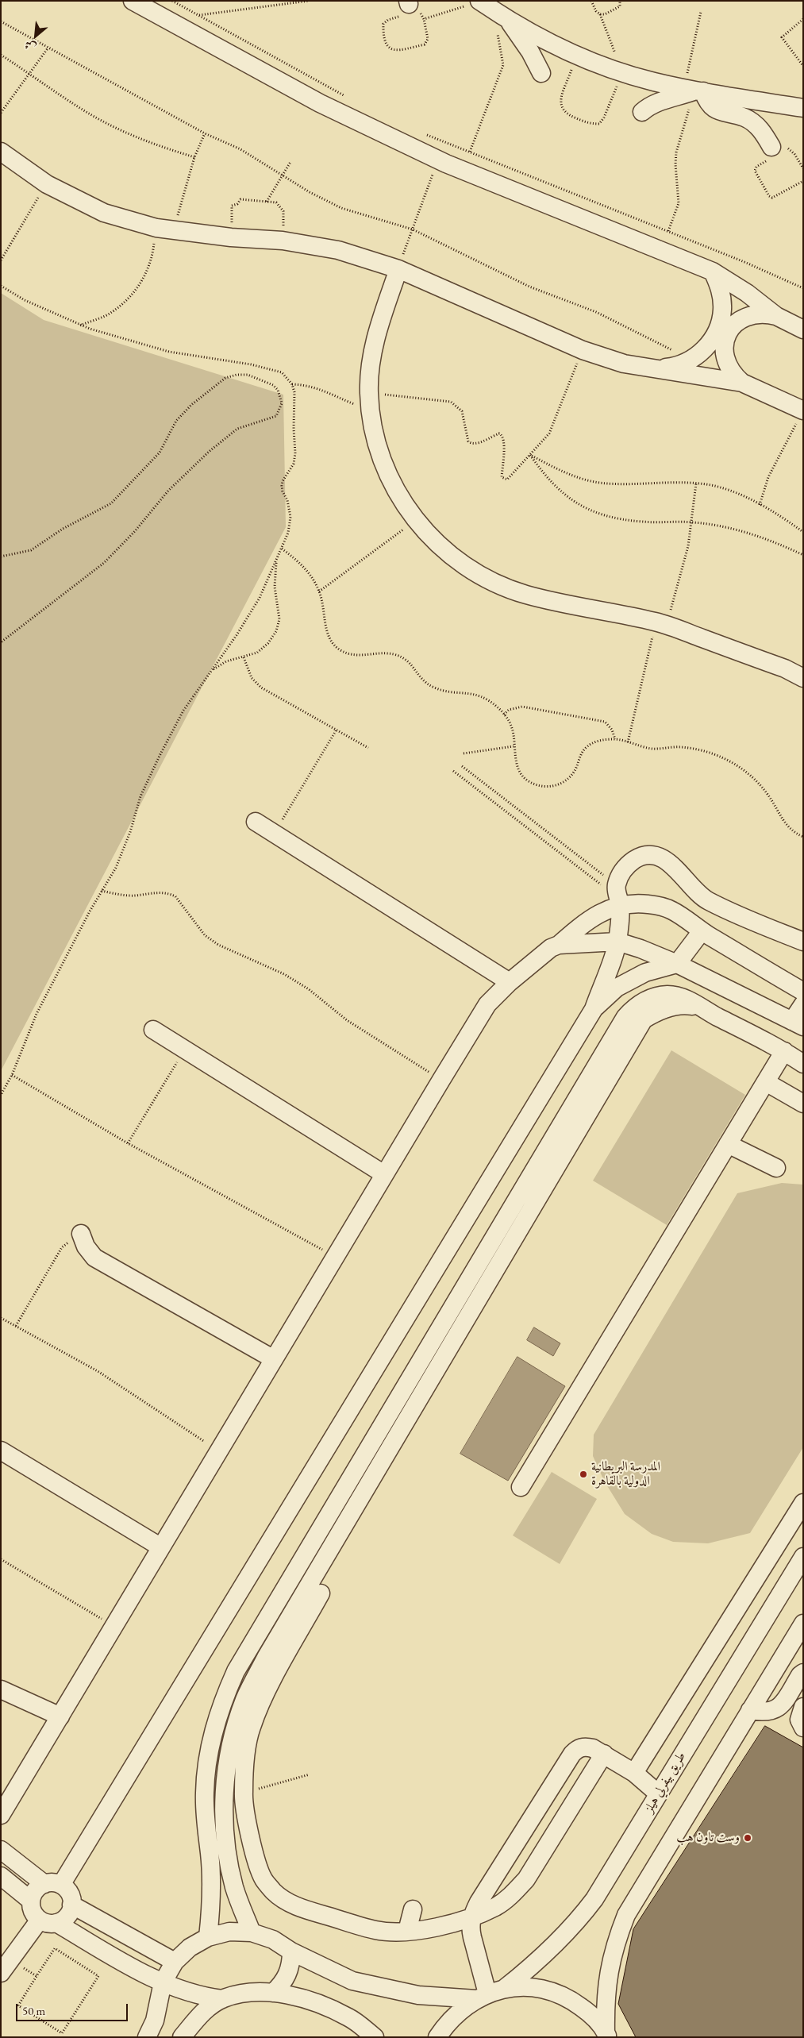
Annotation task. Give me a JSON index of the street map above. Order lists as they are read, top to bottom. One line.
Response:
{"streets":{"street":["طريق بيفرلي هيلز"]},"places":["المدرسة البريطانية الدولية بالقاهرة","وست تاون هب"],"scale_bar":"50 m","north":"bottom left"}
